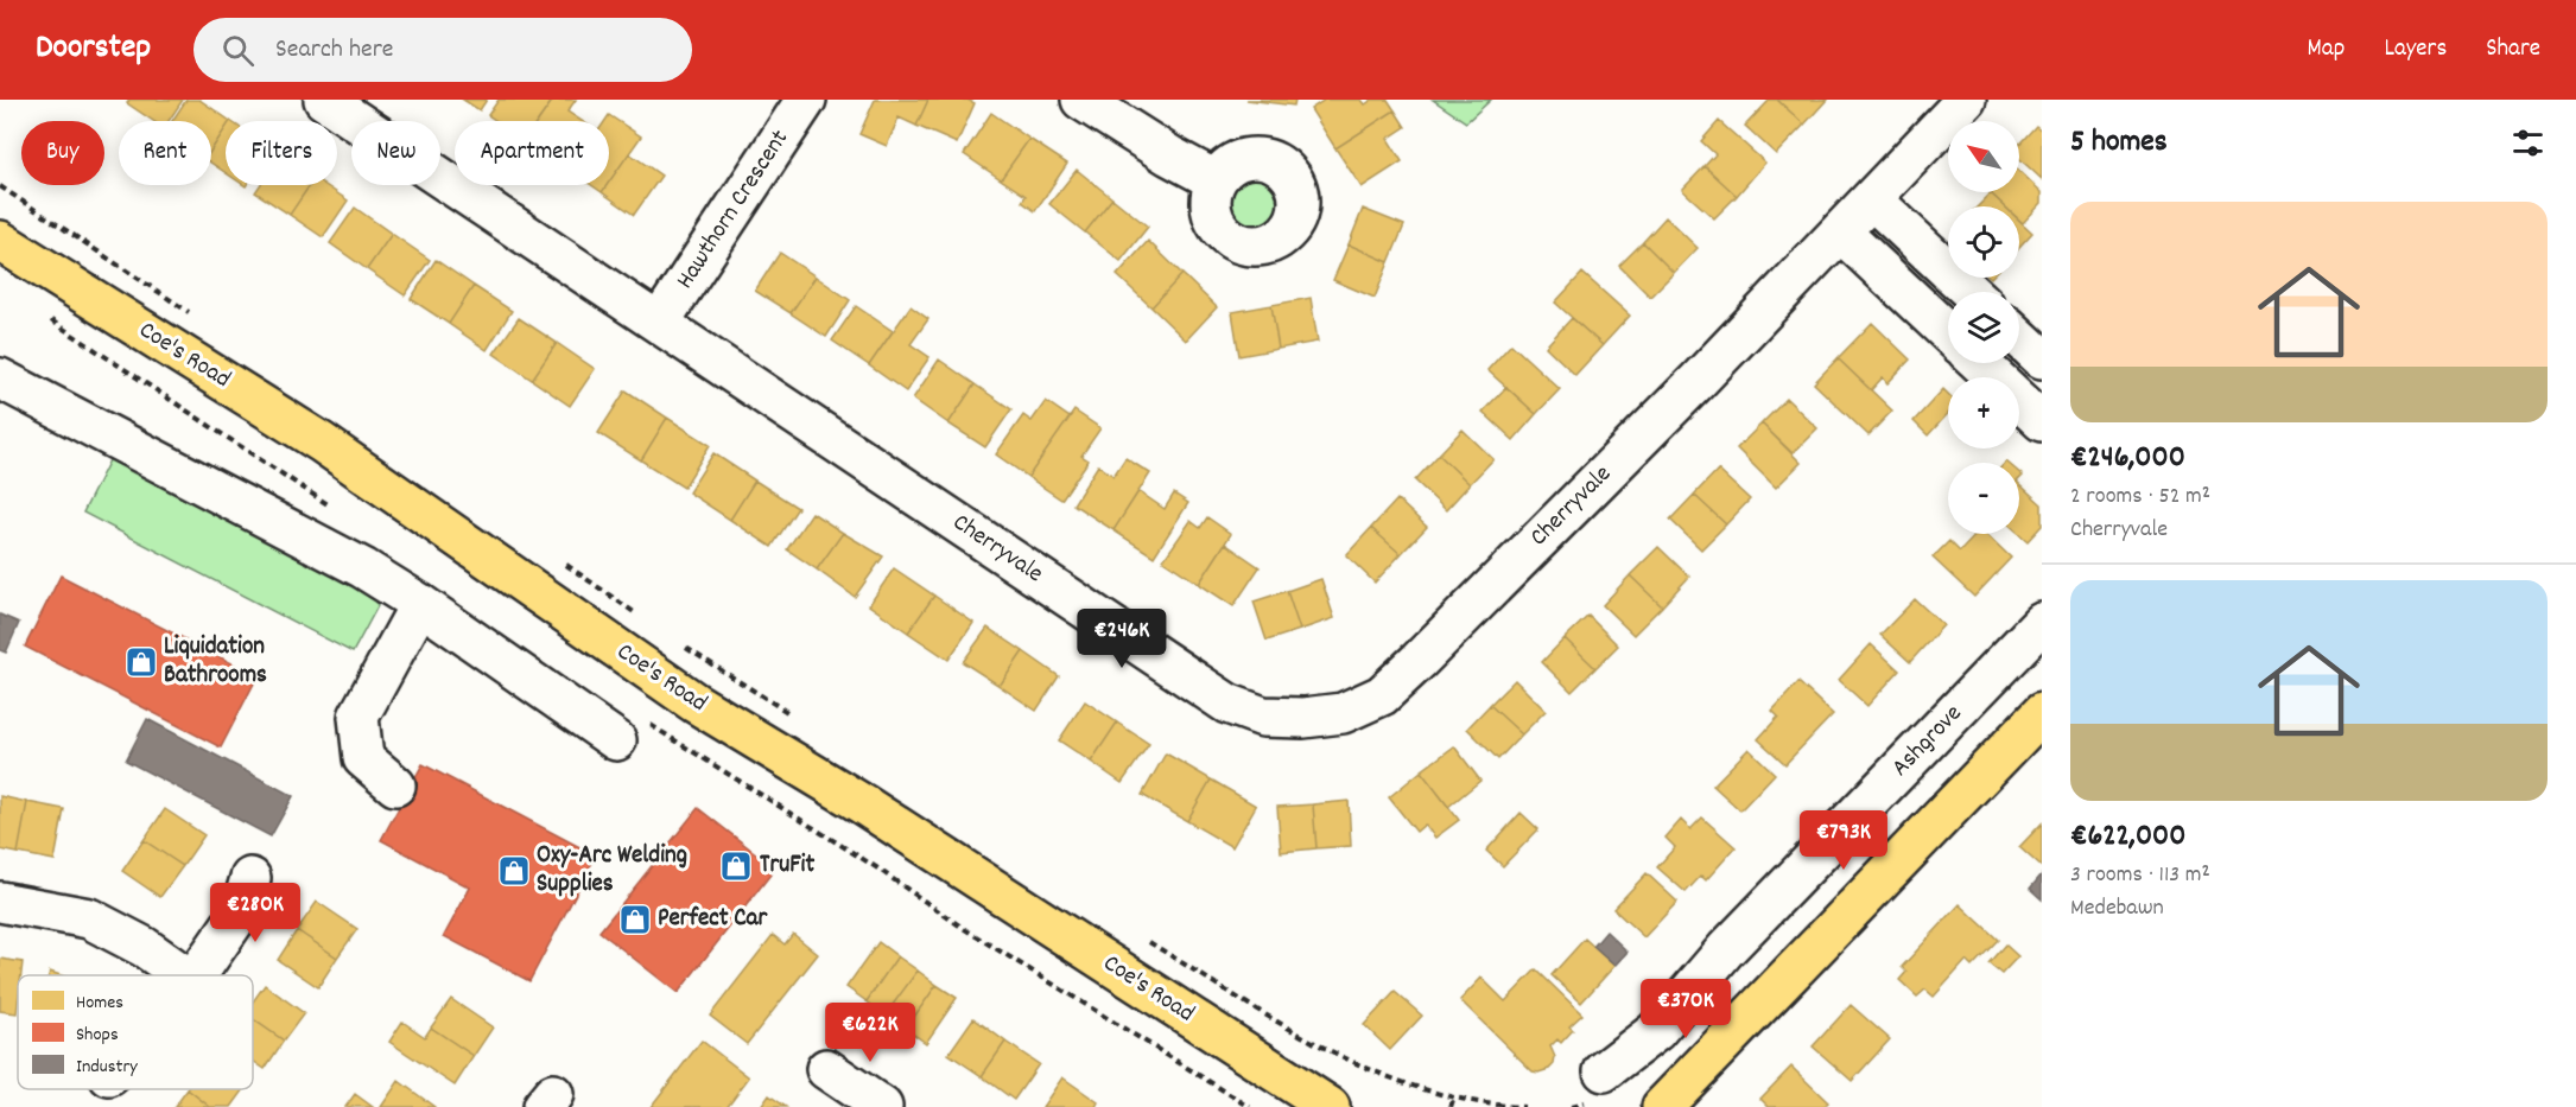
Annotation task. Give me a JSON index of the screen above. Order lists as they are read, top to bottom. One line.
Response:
{"streets":{"main road":["Coe's Road"],"street":["Hawthorn Crescent","Cherryvale","Ashgrove"]},"crossings":[["Hawthorn Crescent","Cherryvale"]],"places":{"shop":["Liquidation Bathrooms","TruFit","Oxy-Arc Welding Supplies","Perfect Car"]},"legend":["Homes","Shops","Industry"],"north":"top left","page":{"header":"Doorstep","search":"Search here","nav":["Map","Layers","Share"],"heading":"5 homes","map_buttons":["+","−"],"chip":["Buy","Rent","Filters","New","Apartment"],"list":[{"name":"€246,000","note":"2 rooms · 52 m² · Cherryvale"},{"name":"€622,000","note":"3 rooms · 113 m² · Medebawn"}],"price":["€246K","€793K","€280K","€370K","€622K"]}}
